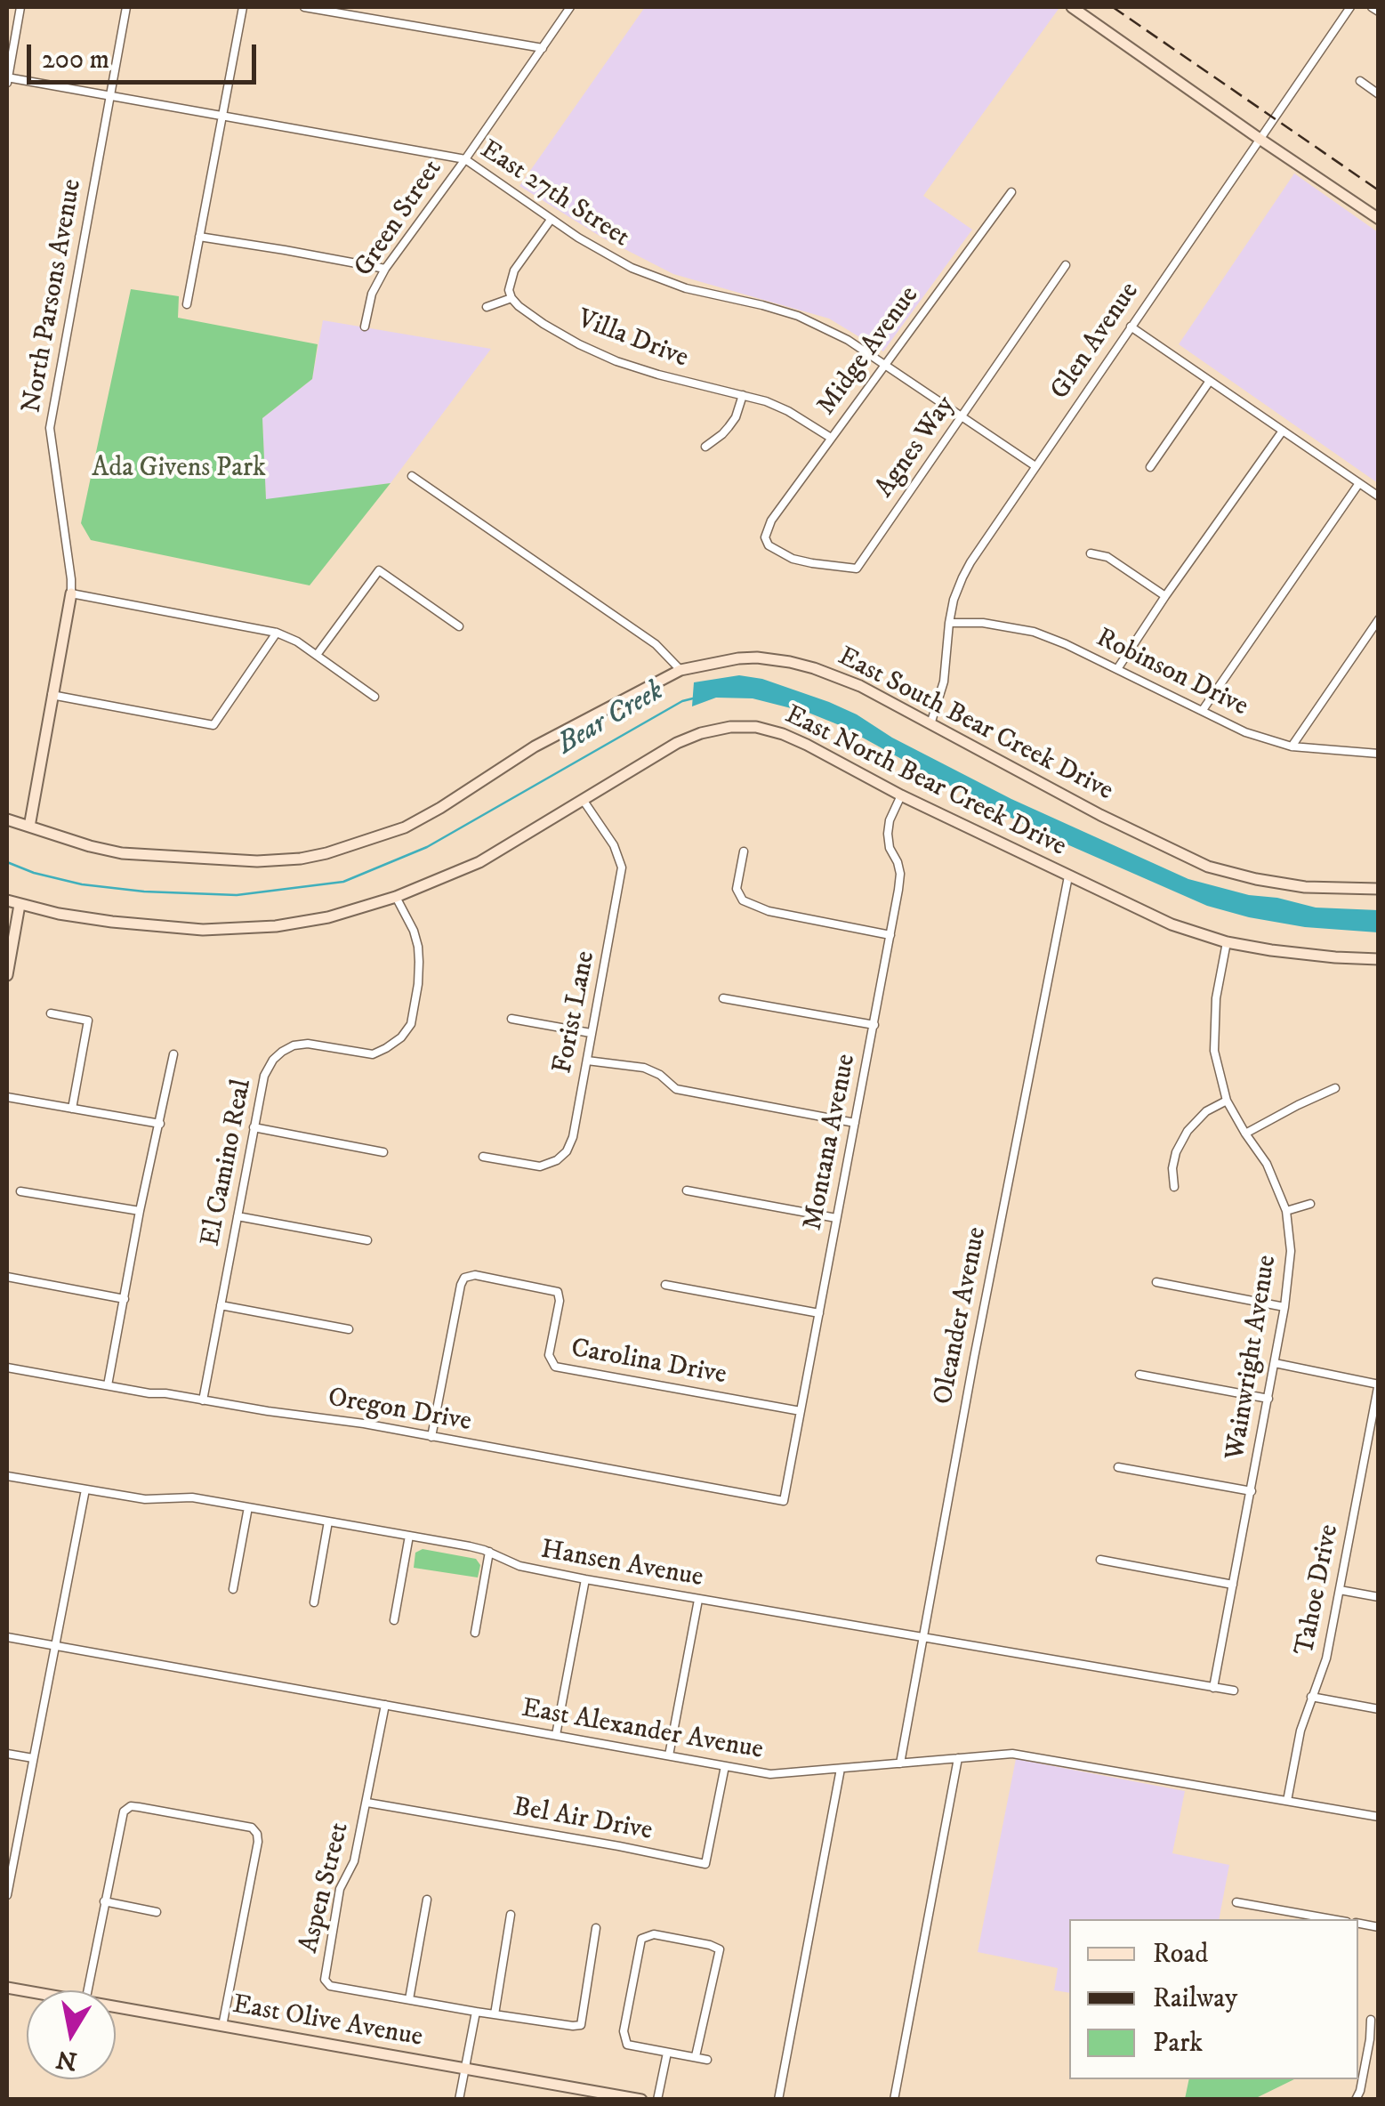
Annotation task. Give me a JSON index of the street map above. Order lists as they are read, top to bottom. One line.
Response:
{"streets":{"street":["East 27th Street","Green Street","North Parsons Avenue","Villa Drive","Glen Avenue","Midge Avenue","Agnes Way","Robinson Drive","East South Bear Creek Drive","East North Bear Creek Drive","Forist Lane","Montana Avenue","El Camino Real","Oleander Avenue","Wainwright Avenue","Carolina Drive","Oregon Drive","Hansen Avenue","Tahoe Drive","East Alexander Avenue","Bel Air Drive","Aspen Street","East Olive Avenue"]},"crossings":[["East 27th Street","Green Street"],["East 27th Street","North Parsons Avenue"],["East 27th Street","Glen Avenue"],["East 27th Street","Midge Avenue"],["East 27th Street","Agnes Way"],["Villa Drive","Midge Avenue"],["Glen Avenue","Robinson Drive"],["Glen Avenue","East South Bear Creek Drive"],["Midge Avenue","Agnes Way"],["East North Bear Creek Drive","Forist Lane"],["East North Bear Creek Drive","Montana Avenue"],["East North Bear Creek Drive","El Camino Real"],["East North Bear Creek Drive","Oleander Avenue"],["East North Bear Creek Drive","Wainwright Avenue"],["Montana Avenue","Carolina Drive"],["Montana Avenue","Oregon Drive"],["El Camino Real","Oregon Drive"],["Oleander Avenue","Hansen Avenue"],["Oleander Avenue","East Alexander Avenue"],["Wainwright Avenue","Hansen Avenue"],["Carolina Drive","Oregon Drive"],["Tahoe Drive","East Alexander Avenue"],["East Alexander Avenue","Bel Air Drive"],["East Alexander Avenue","Aspen Street"],["Bel Air Drive","Aspen Street"]],"water":["Bear Creek"],"parks":["Ada Givens Park"],"legend":["Road","Railway","Park"],"scale_bar":"200 m","north":"bottom"}
